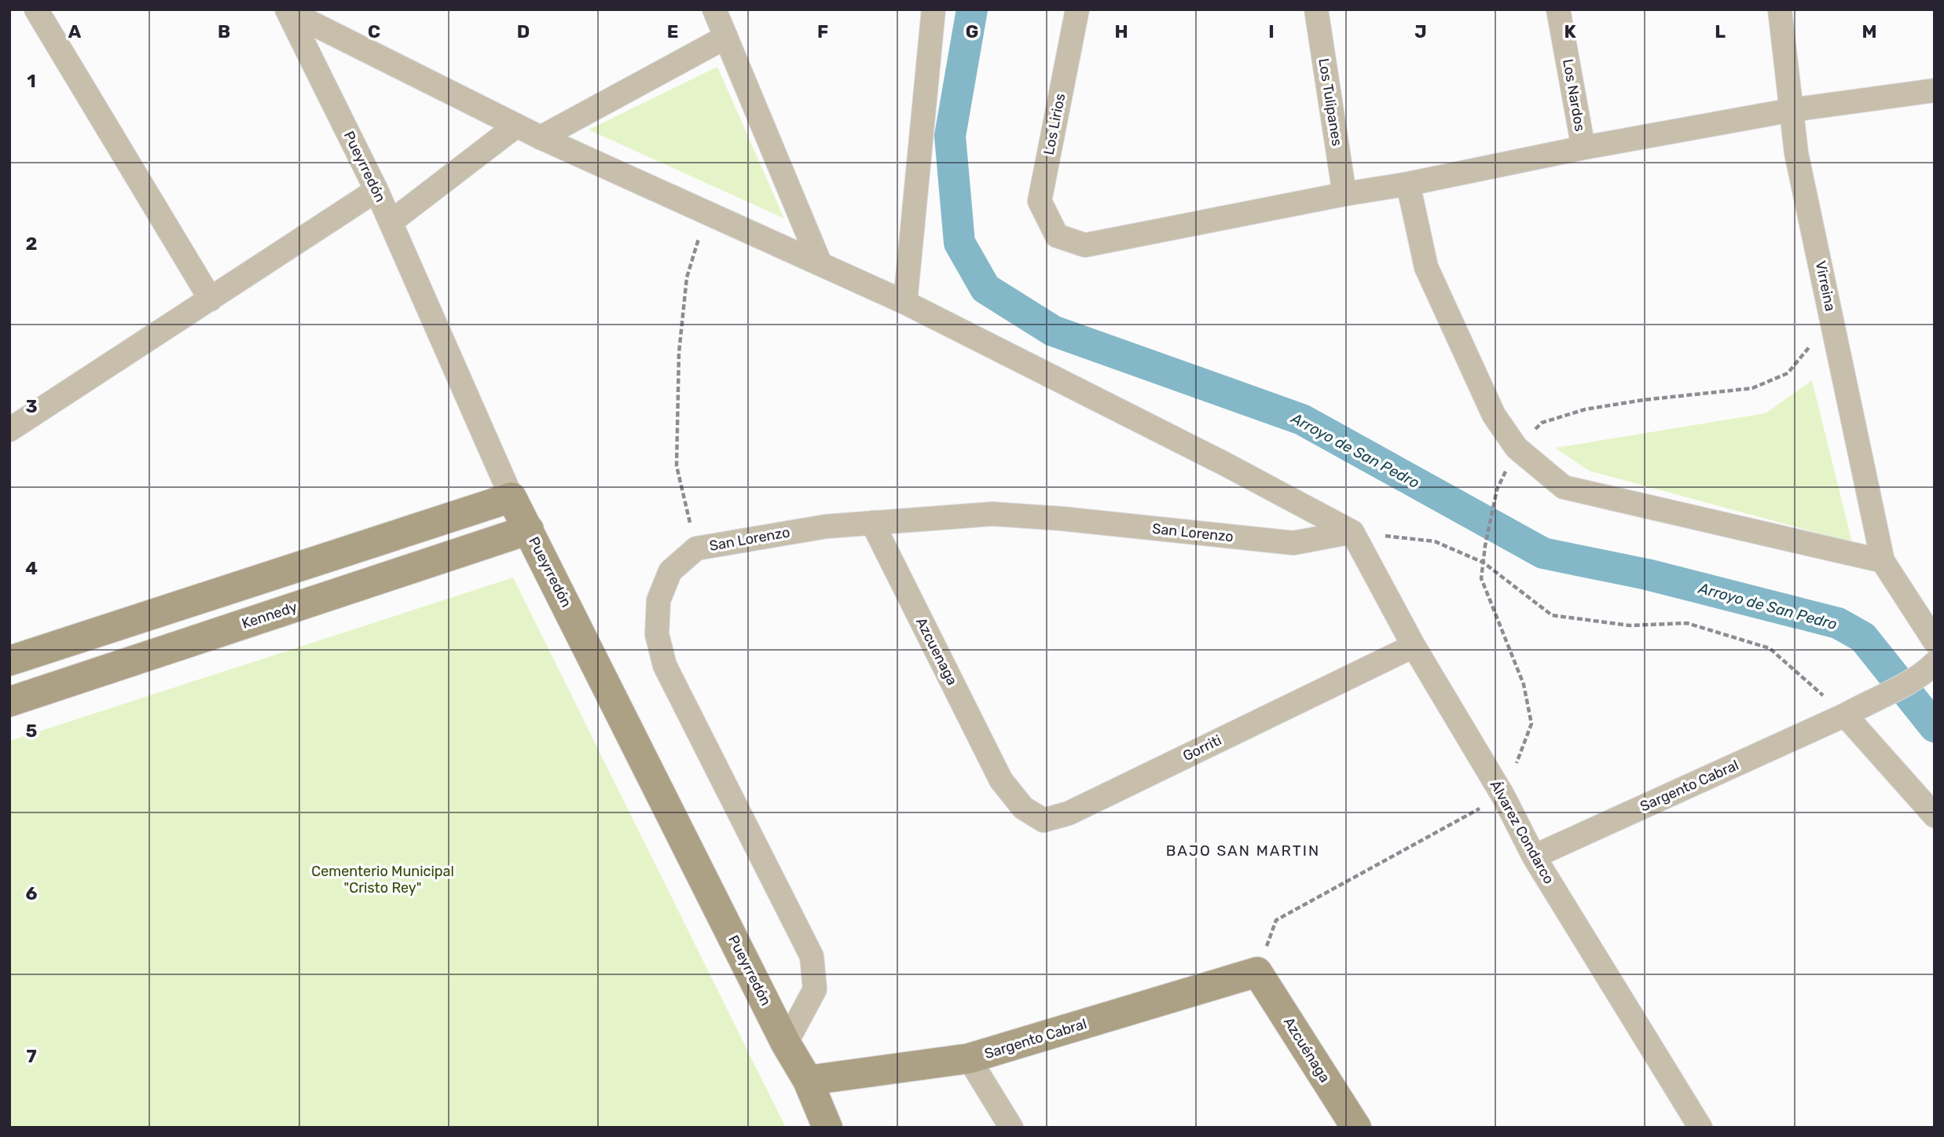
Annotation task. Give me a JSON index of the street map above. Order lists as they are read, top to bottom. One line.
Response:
{"streets":{"street":["Los Nardos","Los Tulipanes","Los Lirios","Pueyrredón","Virreina","San Lorenzo","Kennedy","Azcuenaga","Gorriti","Sargento Cabral","Álvarez Condarco","Azcuénaga"]},"crossings":[["Los Tulipanes","Los Lirios"],["Pueyrredón","San Lorenzo"],["Pueyrredón","Kennedy"],["Pueyrredón","Sargento Cabral"],["San Lorenzo","Azcuenaga"],["San Lorenzo","Álvarez Condarco"],["Azcuenaga","Gorriti"],["Gorriti","Álvarez Condarco"],["Sargento Cabral","Álvarez Condarco"],["Sargento Cabral","Azcuénaga"]],"districts":["BAJO SAN MARTIN"],"water":["Arroyo de San Pedro"],"parks":["Cementerio Municipal \"Cristo Rey\""],"grid":{"columns":["A","B","C","D","E","F","G","H","I","J","K","L","M"],"rows":["1","2","3","4","5","6","7"]}}
